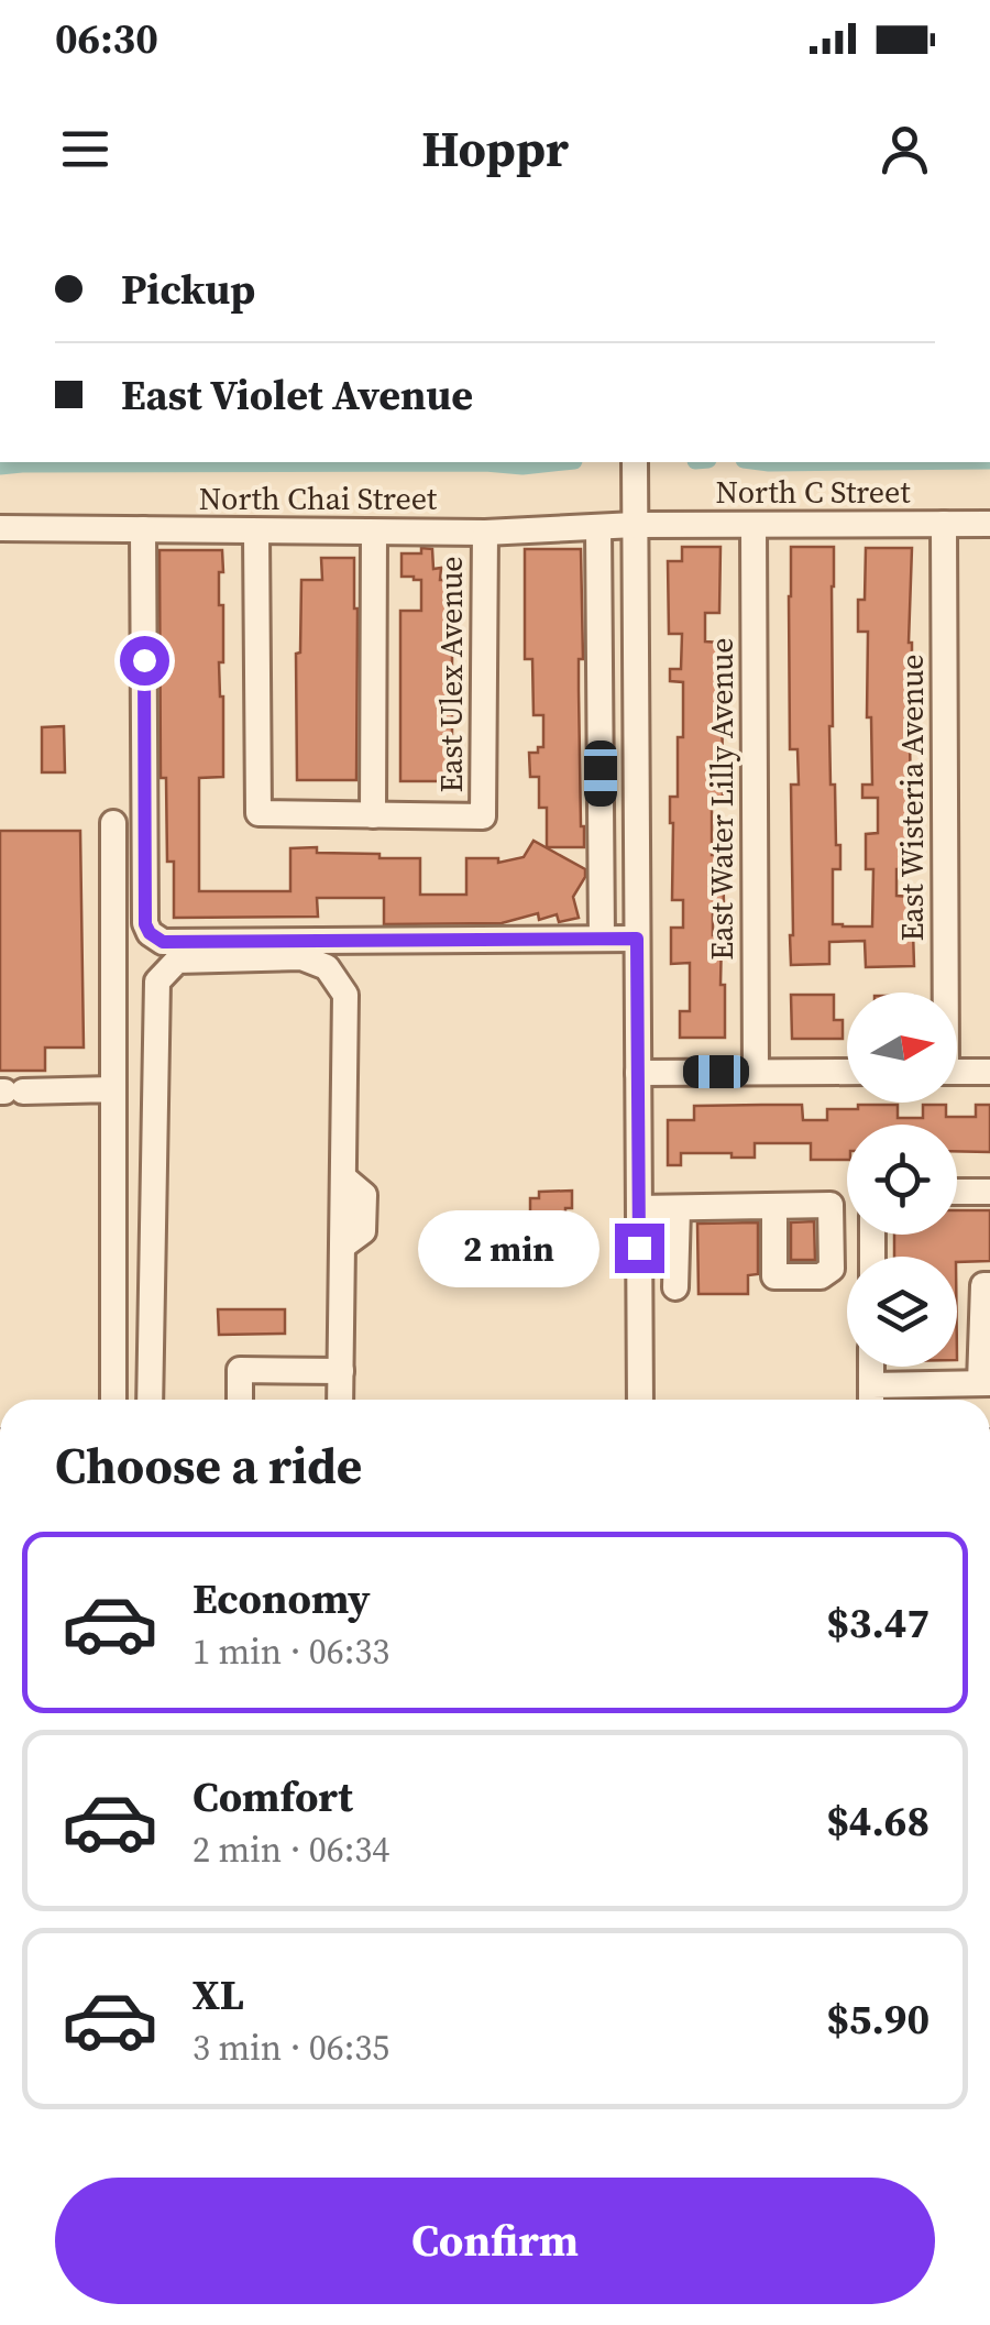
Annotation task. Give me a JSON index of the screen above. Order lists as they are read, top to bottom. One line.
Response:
{"streets":{"street":["North C Street","North Chai Street","East Ulex Avenue","East Wisteria Avenue","East Water Lilly Avenue"]},"crossings":[["North C Street","North Chai Street"],["North C Street","East Wisteria Avenue"],["North C Street","East Water Lilly Avenue"],["North Chai Street","East Ulex Avenue"]],"north":"right","page":{"status":"06:30","header":"Hoppr","banner":["Pickup","East Violet Avenue"],"bubble":"2 min","heading":"Choose a ride","list":[{"name":"Economy","note":"1 min · 06:33","value":"$3.47"},{"name":"Comfort","note":"2 min · 06:34","value":"$4.68"},{"name":"XL","note":"3 min · 06:35","value":"$5.90"}],"buttons":"Confirm"}}
